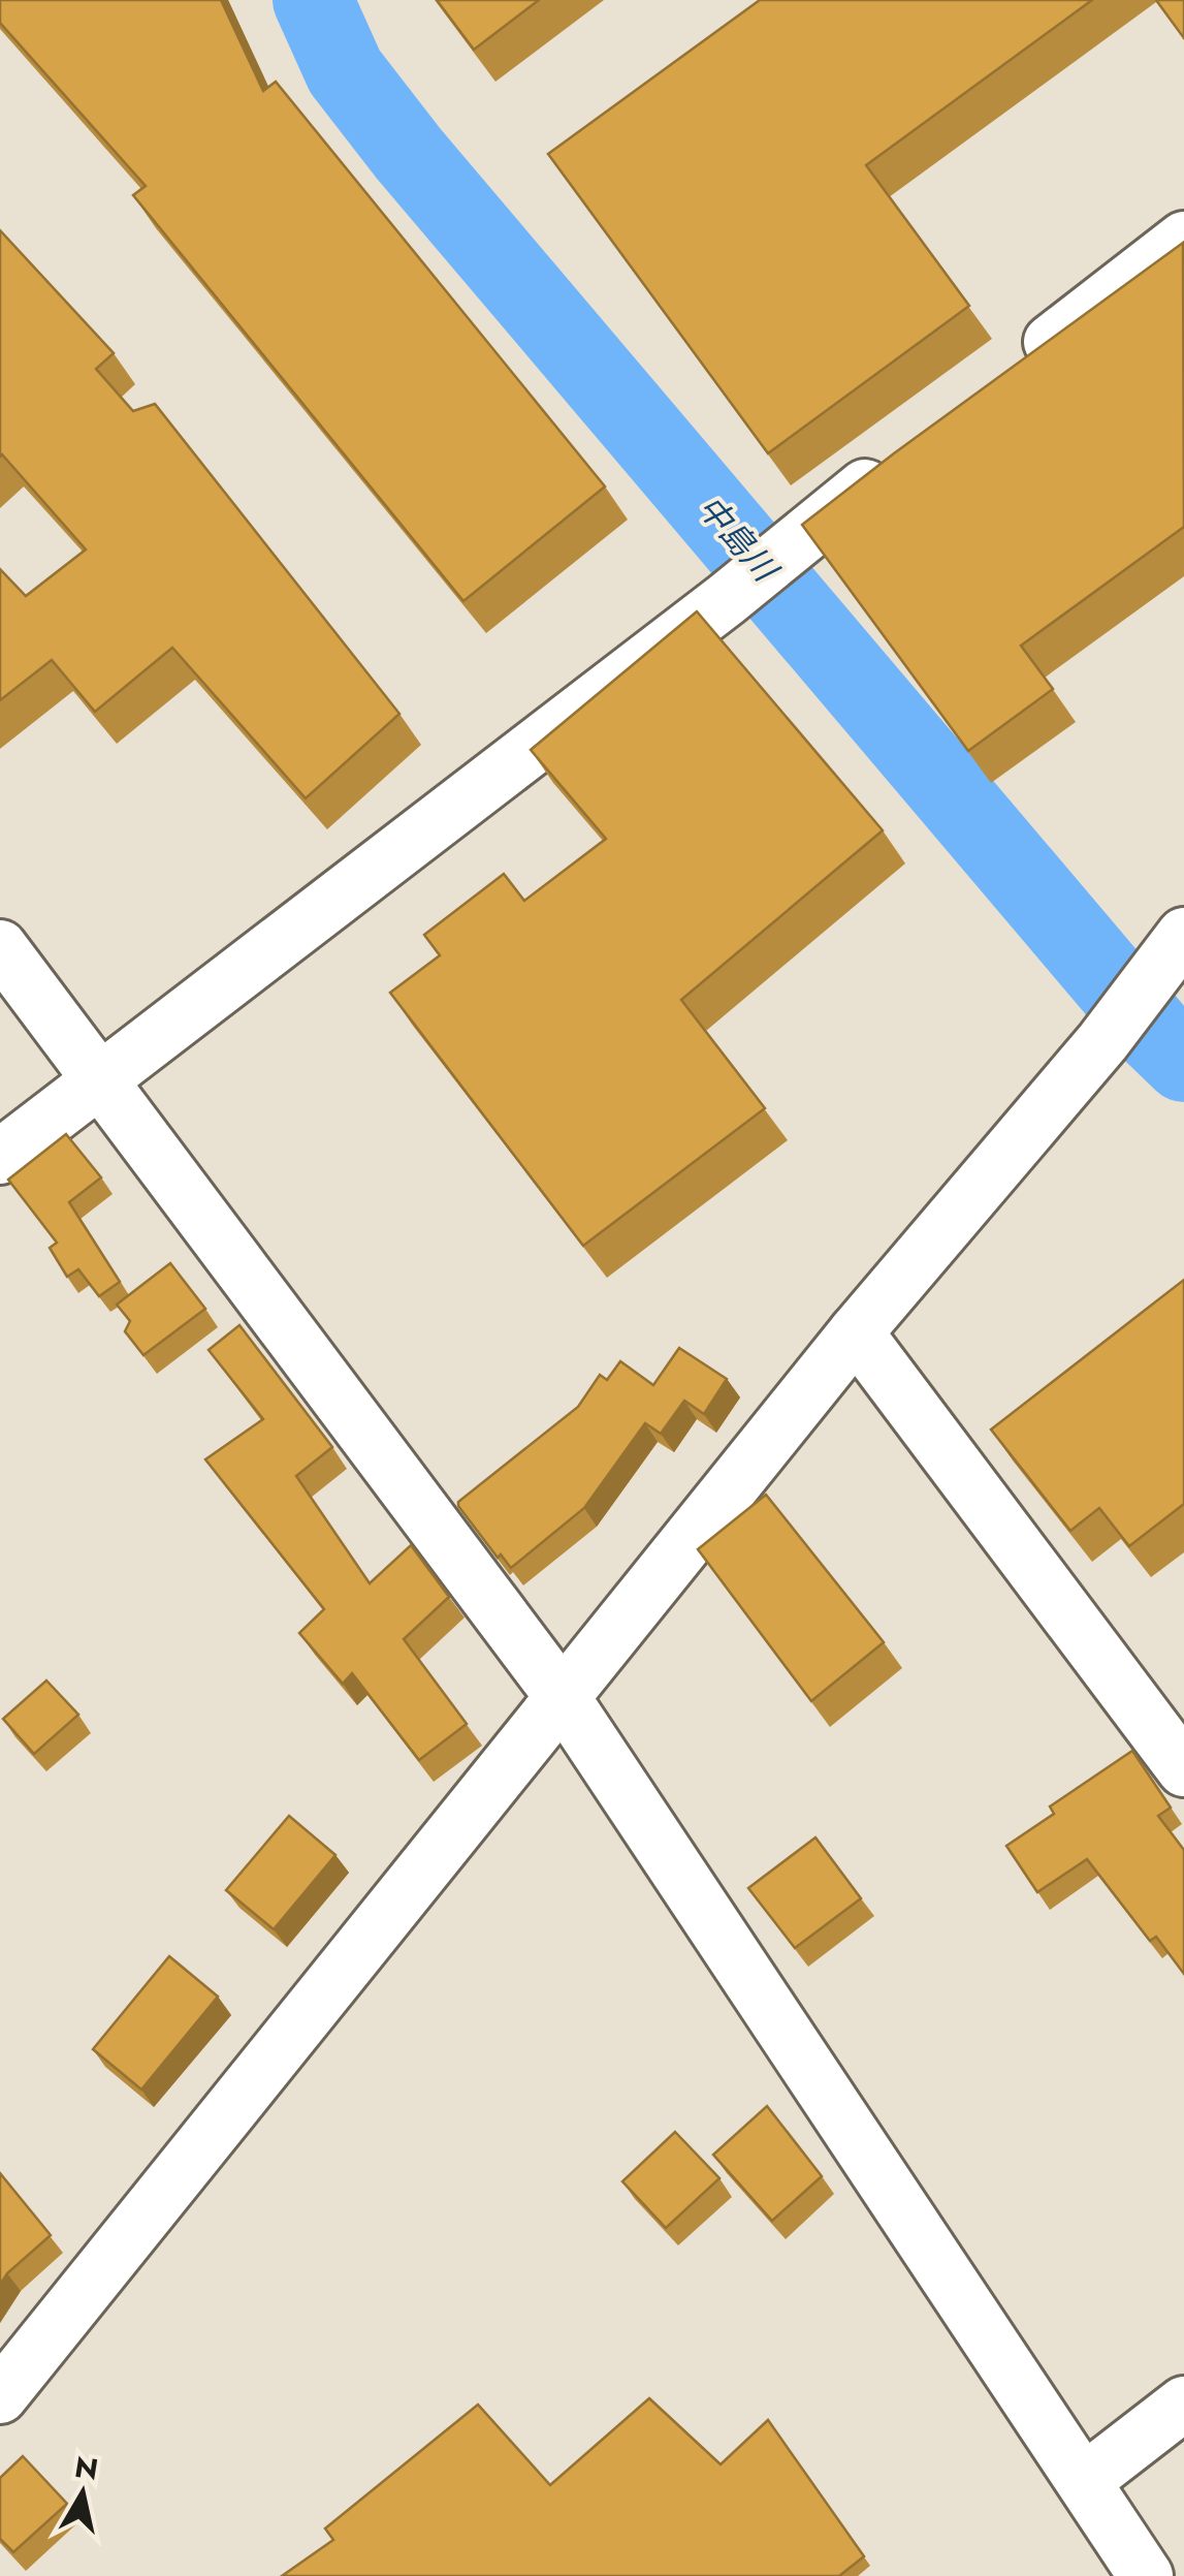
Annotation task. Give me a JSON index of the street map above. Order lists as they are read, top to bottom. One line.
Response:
{"water":["中島川"],"north":"top"}
